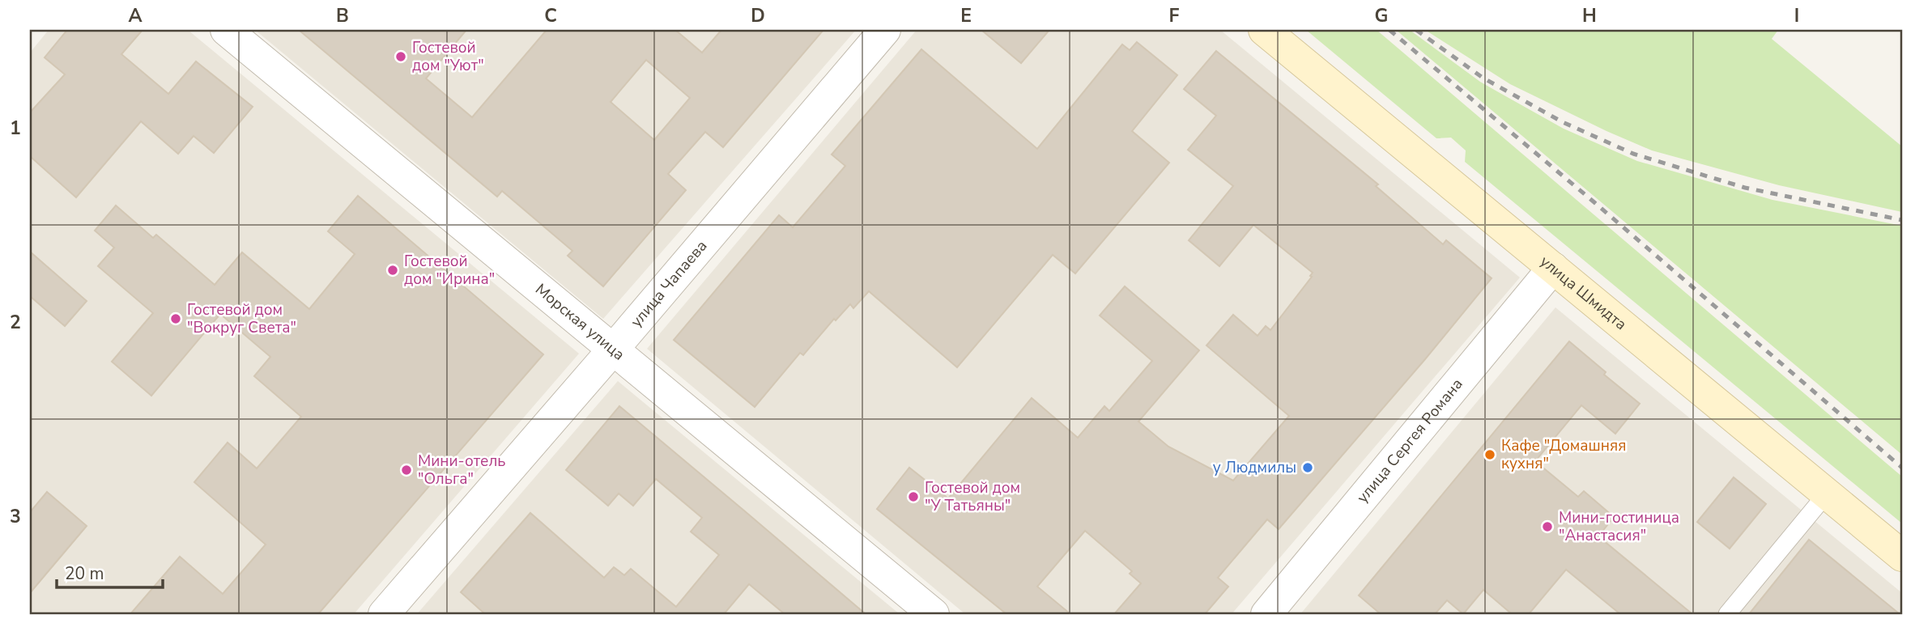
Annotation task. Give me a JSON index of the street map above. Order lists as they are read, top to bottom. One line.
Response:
{"streets":{"street":["улица Чапаева","улица Шмидта","Морская улица","улица Сергея Романа"]},"crossings":[["улица Чапаева","Морская улица"],["улица Шмидта","улица Сергея Романа"]],"places":["Гостевой дом \"Уют\"","Гостевой дом \"Ирина\"","Гостевой дом \"Вокруг Света\"","Кафе \"Домашняя кухня\"","у Людмилы","Мини-отель \"Ольга\"","Гостевой дом \"У Татьяны\"","Мини-гостиница \"Анастасия\""],"scale_bar":"20 m","grid":{"columns":["A","B","C","D","E","F","G","H","I"],"rows":["1","2","3"]}}
